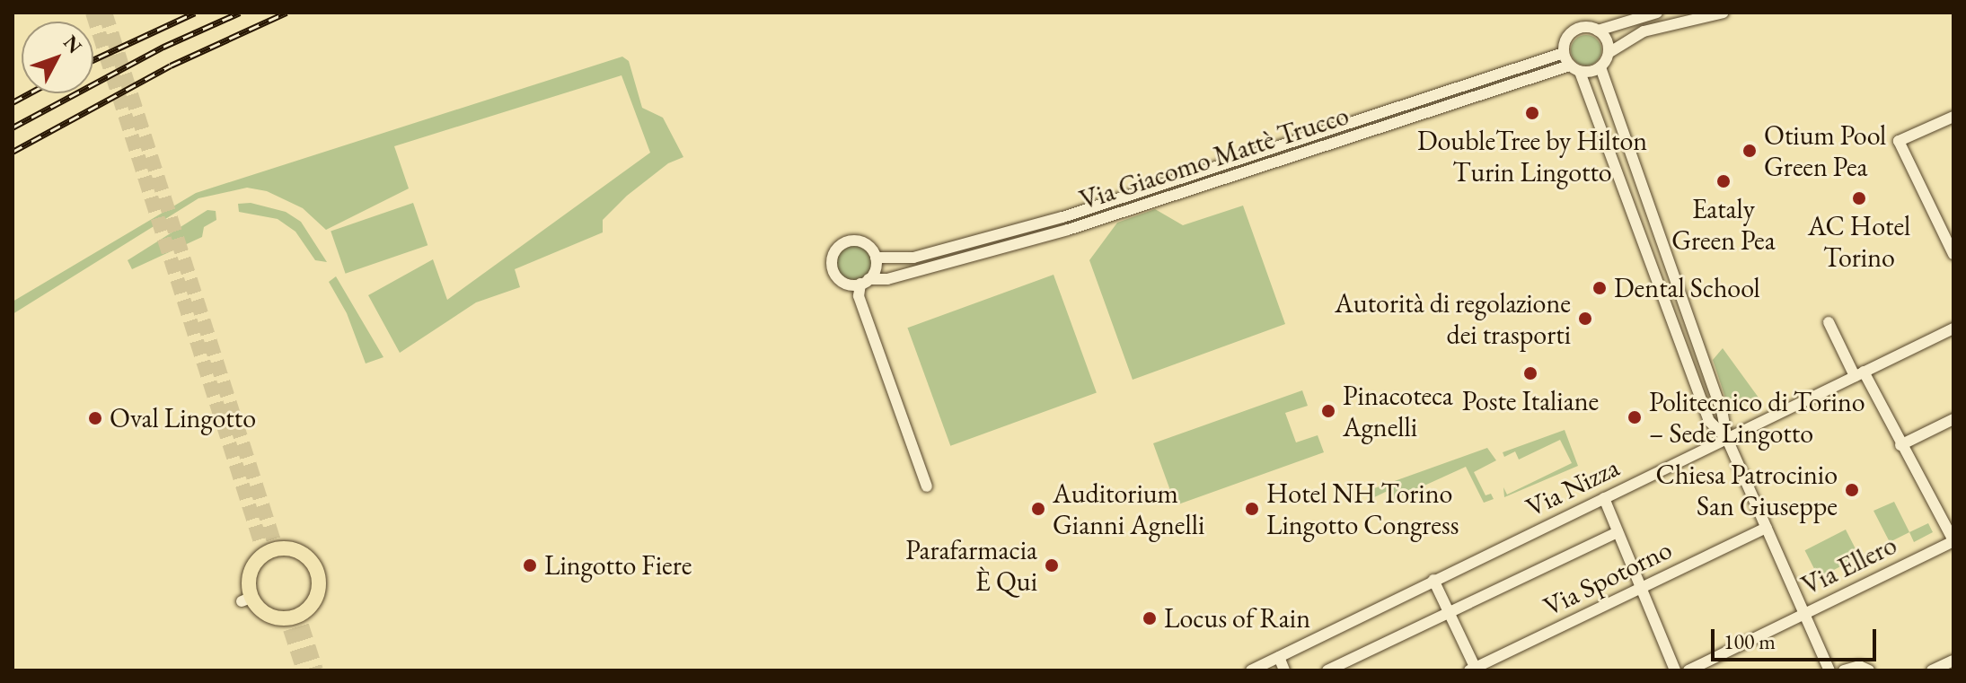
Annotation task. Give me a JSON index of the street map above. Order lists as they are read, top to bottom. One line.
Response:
{"streets":{"street":["Via Giacomo Mattè Trucco","Via Nizza","Via Ellero","Via Spotorno"]},"places":["DoubleTree by Hilton Turin Lingotto","Otium Pool Green Pea","Eataly Green Pea","AC Hotel Torino","Dental School","Autorità di regolazione dei trasporti","Poste Italiane","Pinacoteca Agnelli","Politecnico di Torino – Sede Lingotto","Oval Lingotto","Chiesa Patrocinio San Giuseppe","Auditorium Gianni Agnelli","Hotel NH Torino Lingotto Congress","Lingotto Fiere","Parafarmacia È Qui","Locus of Rain"],"scale_bar":"100 m","north":"top right"}
